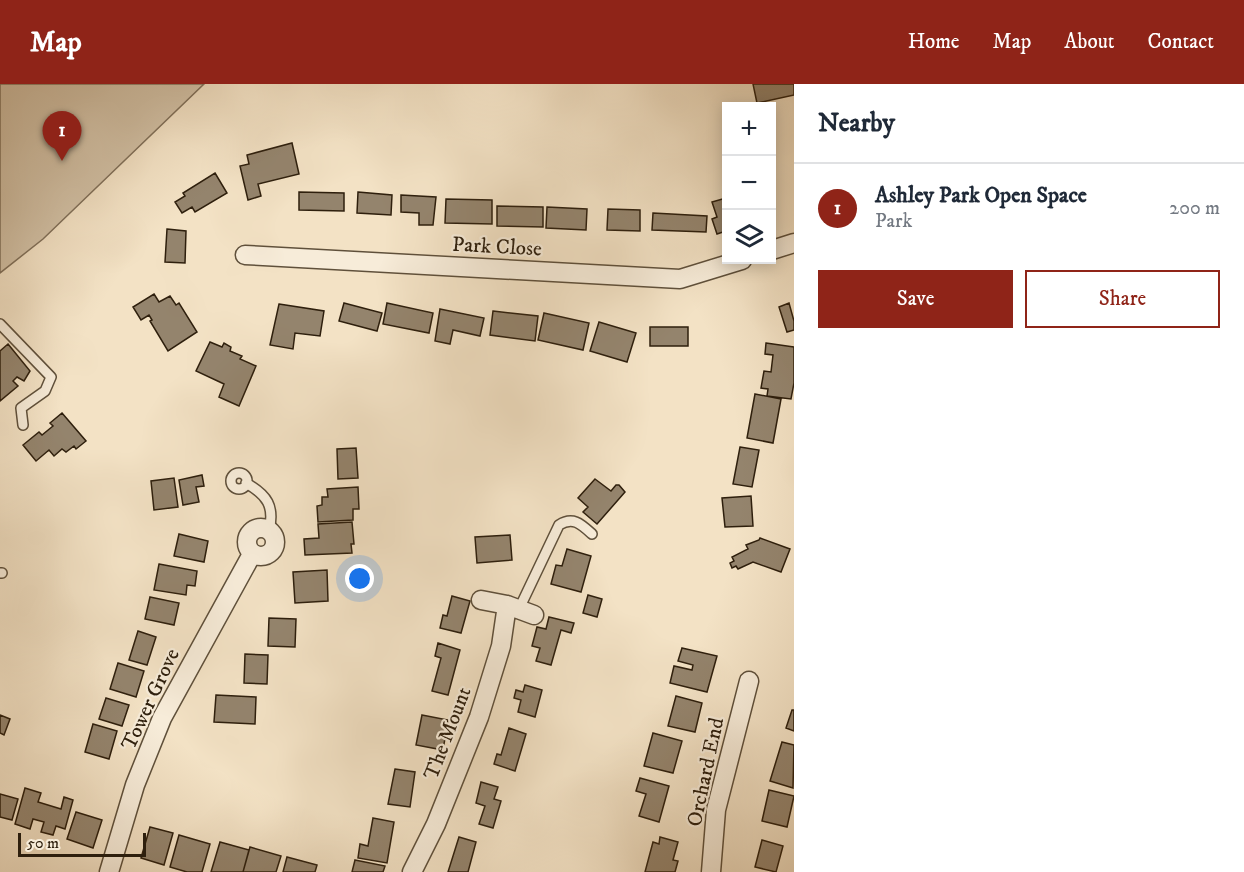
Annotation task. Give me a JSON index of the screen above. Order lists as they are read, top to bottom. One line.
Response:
{"streets":{"street":["Park Close","Tower Grove","The Mount","Orchard End"]},"scale_bar":"50 m","page":{"header":"Map","nav":["Home","Map","About","Contact"],"heading":"Nearby","map_buttons":["+","−"],"pins":"1","list":[{"mark":"1","name":"Ashley Park Open Space","note":"Park","value":"200 m"}],"buttons":["Save","Share"],"scale":"50 m"}}
